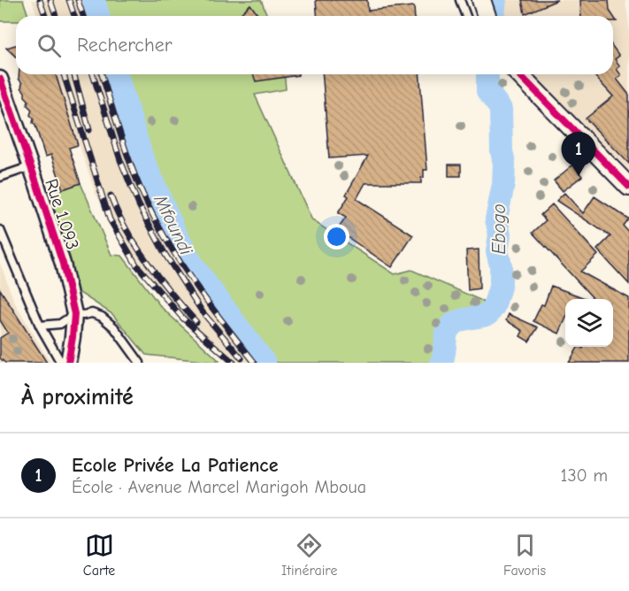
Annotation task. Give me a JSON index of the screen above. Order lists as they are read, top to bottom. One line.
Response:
{"streets":{"street":["Rue 1.093"]},"water":["Mfoundi","Ebogo"],"page":{"search":"Rechercher","pins":"1","heading":"À proximité","list":[{"mark":"1","name":"Ecole Privée La Patience","note":"École · Avenue Marcel Marigoh Mboua","value":"130 m"}],"nav":["Carte","Itinéraire","Favoris"]}}
